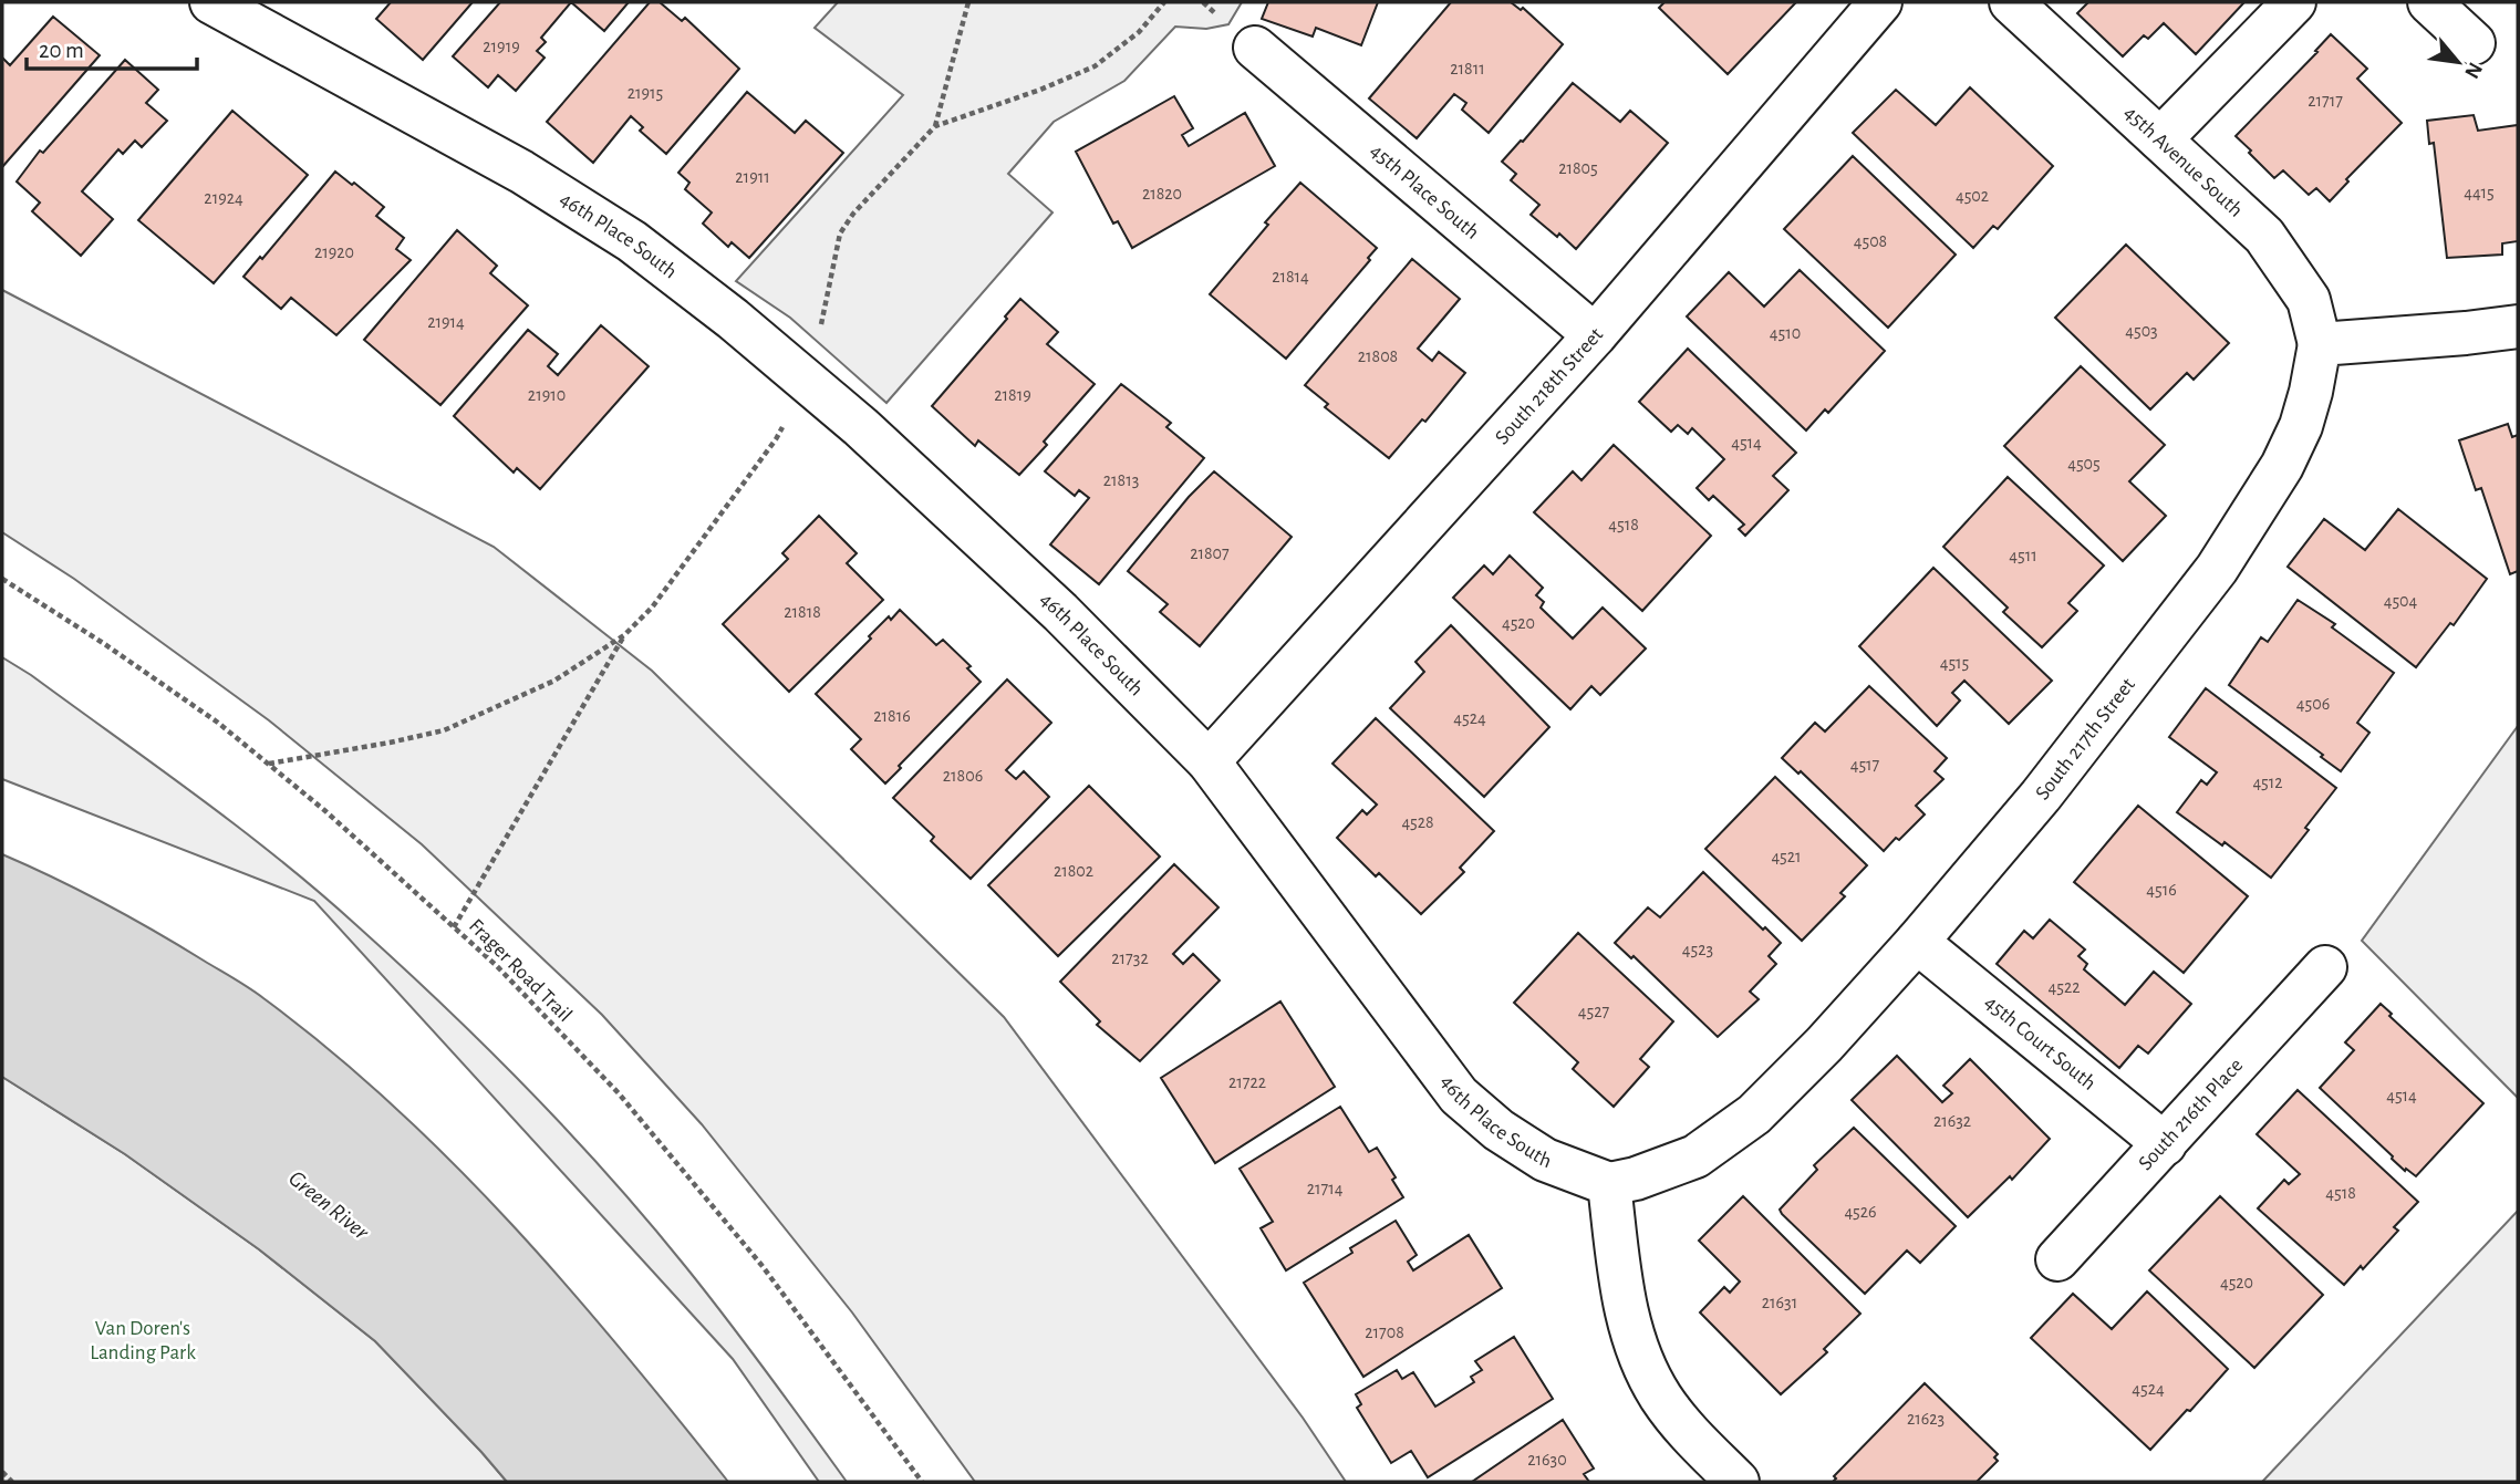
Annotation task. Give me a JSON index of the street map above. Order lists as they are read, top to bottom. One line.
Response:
{"streets":{"street":["45th Avenue South","45th Place South","46th Place South","South 218th Street","South 217th Street","45th Court South","South 216th Place"],"path":["Frager Road Trail"]},"crossings":[["45th Avenue South","South 217th Street"],["45th Place South","South 218th Street"],["46th Place South","South 218th Street"],["46th Place South","South 217th Street"],["South 217th Street","45th Court South"],["45th Court South","South 216th Place"]],"water":["Green River"],"parks":["Van Doren's Landing Park"],"house_numbers":["21919","21811","21915","21717","21805","21911","4415","21820","4502","21924","4508","21920","21814","21914","4503","4510","21808","21910","21819","4514","4505","21813","4518","21807","4511","4504","21818","4520","4515","4506","21816","4524","4517","21806","4512","4528","4521","21802","4516","4523","21732","4522","4527","21722","4514","21632","21714","4518","4526","4520","21631","21708","4524","21623","21630"],"scale_bar":"20 m","north":"bottom right"}
